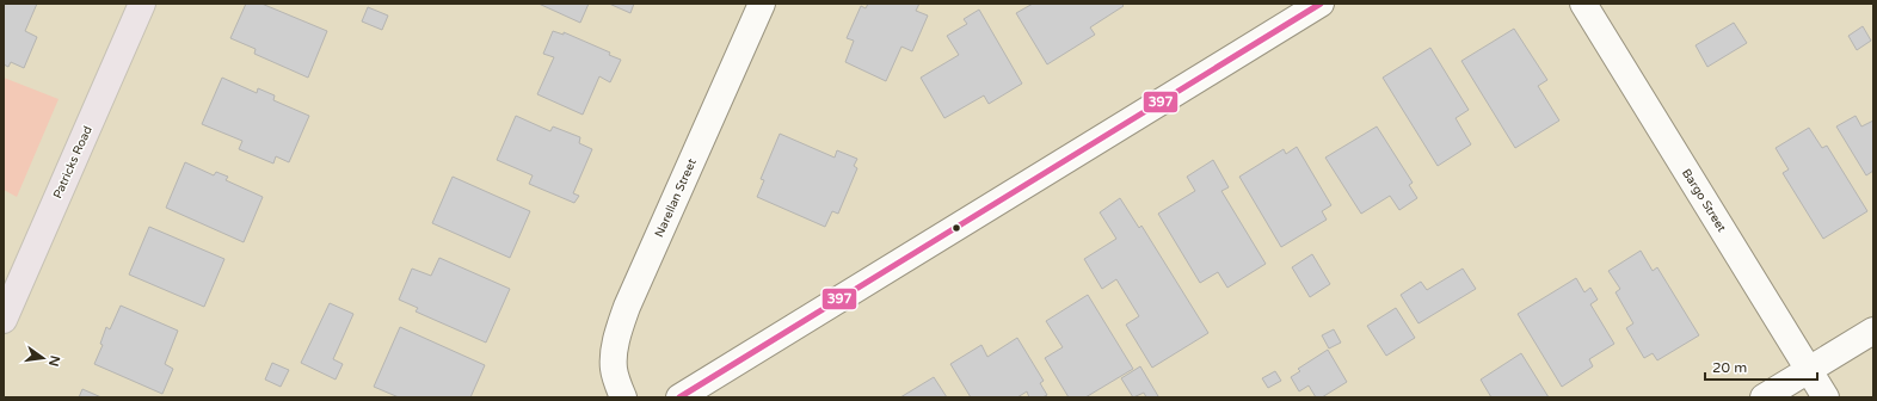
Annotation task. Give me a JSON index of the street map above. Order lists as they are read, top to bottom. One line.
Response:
{"streets":{"main road":["Patricks Road"],"street":["Narellan Street","Bargo Street"]},"lines":["transit line 397"],"scale_bar":"20 m","north":"right"}
